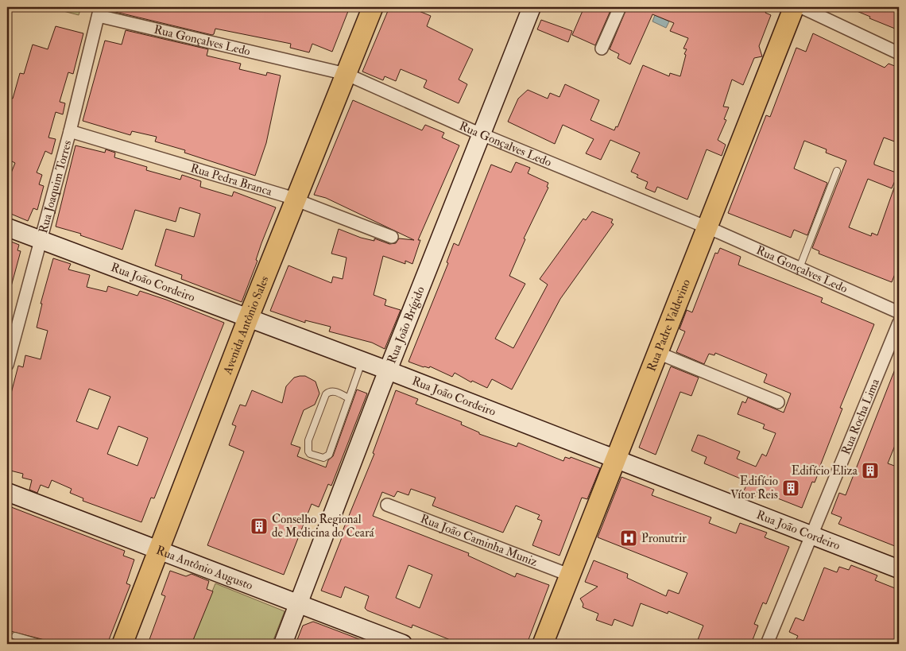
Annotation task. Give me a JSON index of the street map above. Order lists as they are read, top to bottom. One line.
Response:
{"streets":{"main road":["Avenida Antônio Sales","Rua Padre Valdevino"],"street":["Rua Gonçalves Ledo","Rua Pedra Branca","Rua Joaquim Torres","Rua João Cordeiro","Rua João Brígido","Rua Rocha Lima","Rua João Caminha Muniz","Rua Antônio Augusto"]},"crossings":[["Rua Gonçalves Ledo","Rua Joaquim Torres"],["Rua Gonçalves Ledo","Avenida Antônio Sales"],["Rua Gonçalves Ledo","Rua João Brígido"],["Rua Gonçalves Ledo","Rua Padre Valdevino"],["Rua Pedra Branca","Rua Joaquim Torres"],["Rua Pedra Branca","Avenida Antônio Sales"],["Rua Joaquim Torres","Rua João Cordeiro"],["Rua João Cordeiro","Avenida Antônio Sales"],["Rua João Cordeiro","Rua João Brígido"],["Rua João Cordeiro","Rua Padre Valdevino"],["Rua João Cordeiro","Rua Rocha Lima"],["Avenida Antônio Sales","Rua Antônio Augusto"],["Rua João Brígido","Rua Antônio Augusto"],["Rua Padre Valdevino","Rua João Caminha Muniz"]],"places":{"building":["Edifício Eliza","Edifício Vítor Reis","Conselho Regional de Medicina do Ceará"],"hospital":["Pronutrir"]}}
